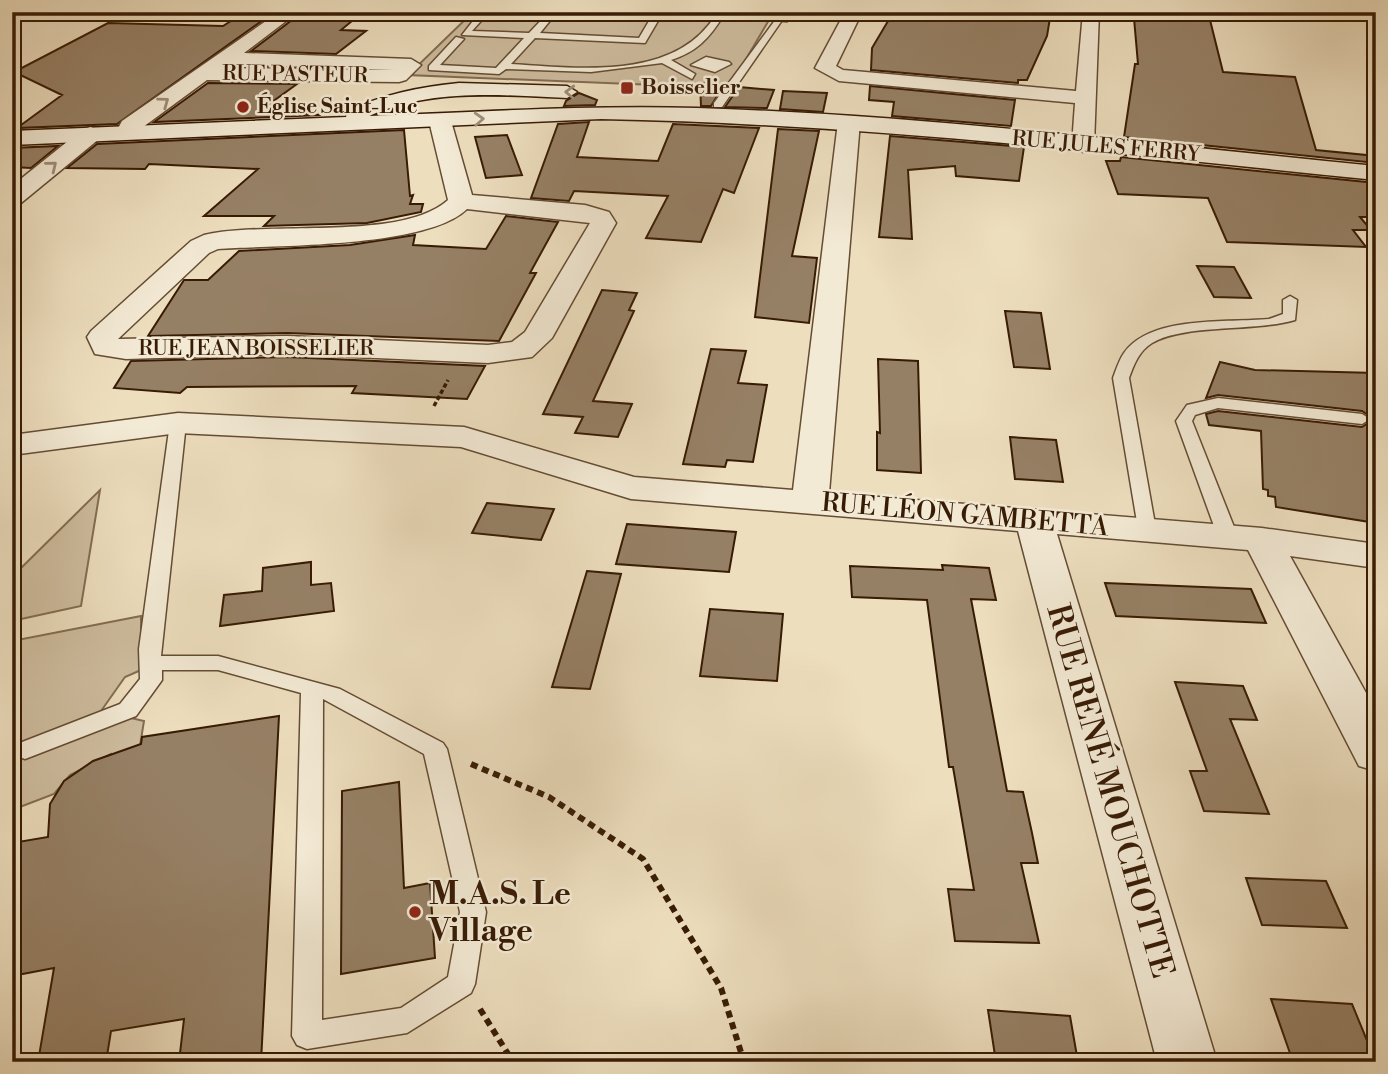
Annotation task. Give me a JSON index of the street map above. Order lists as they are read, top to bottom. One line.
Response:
{"streets":{"street":["RUE PASTEUR","RUE JULES FERRY","RUE JEAN BOISSELIER","RUE LÉON GAMBETTA","RUE RENÉ MOUCHOTTE"]},"crossings":[["RUE PASTEUR","RUE JULES FERRY"],["RUE JULES FERRY","RUE LÉON GAMBETTA"],["RUE LÉON GAMBETTA","RUE RENÉ MOUCHOTTE"]],"places":{"transit":["Boisselier"],"other":["Église Saint-Luc","M.A.S. Le Village"]}}
